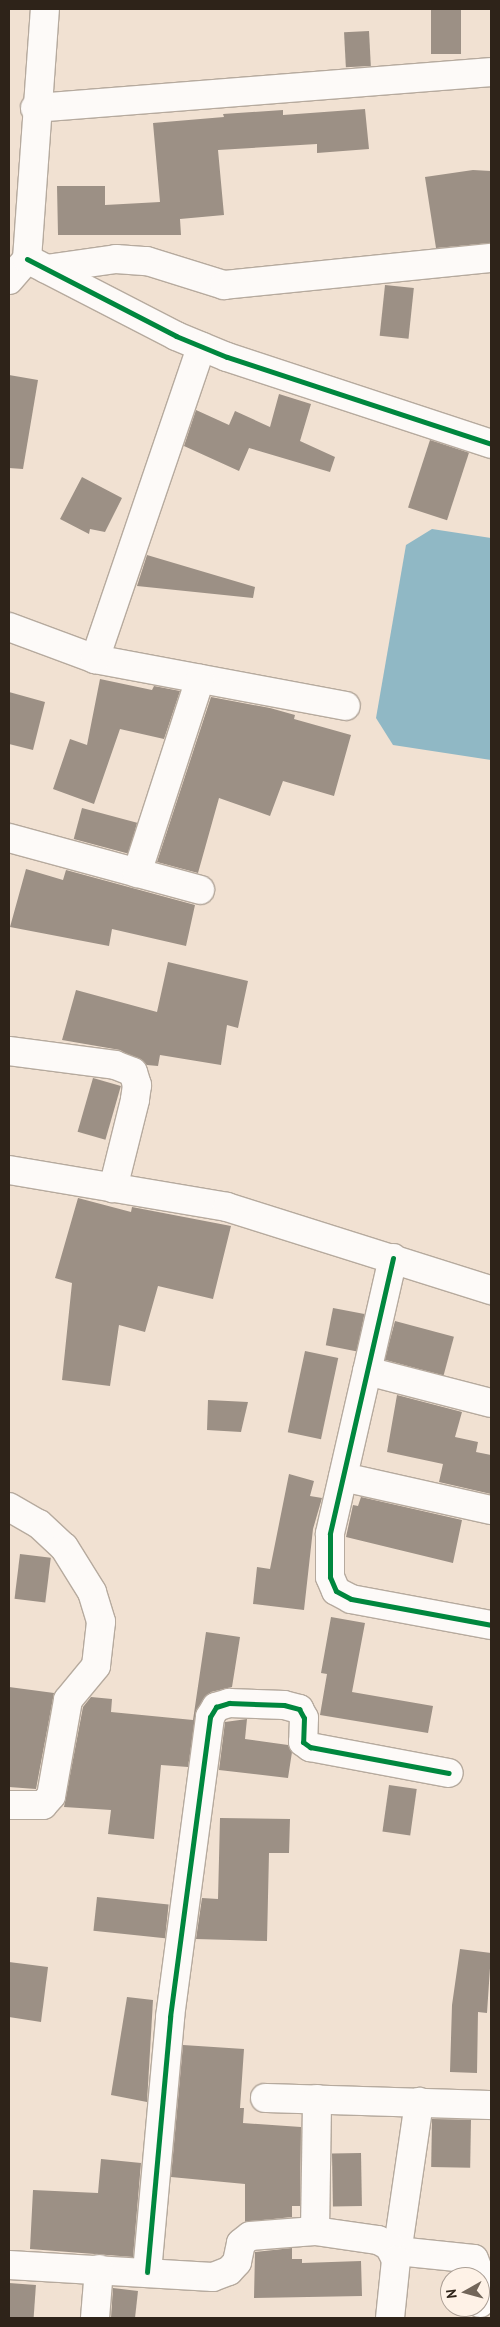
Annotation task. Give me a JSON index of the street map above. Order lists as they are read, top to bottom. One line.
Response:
{"north":"left"}
